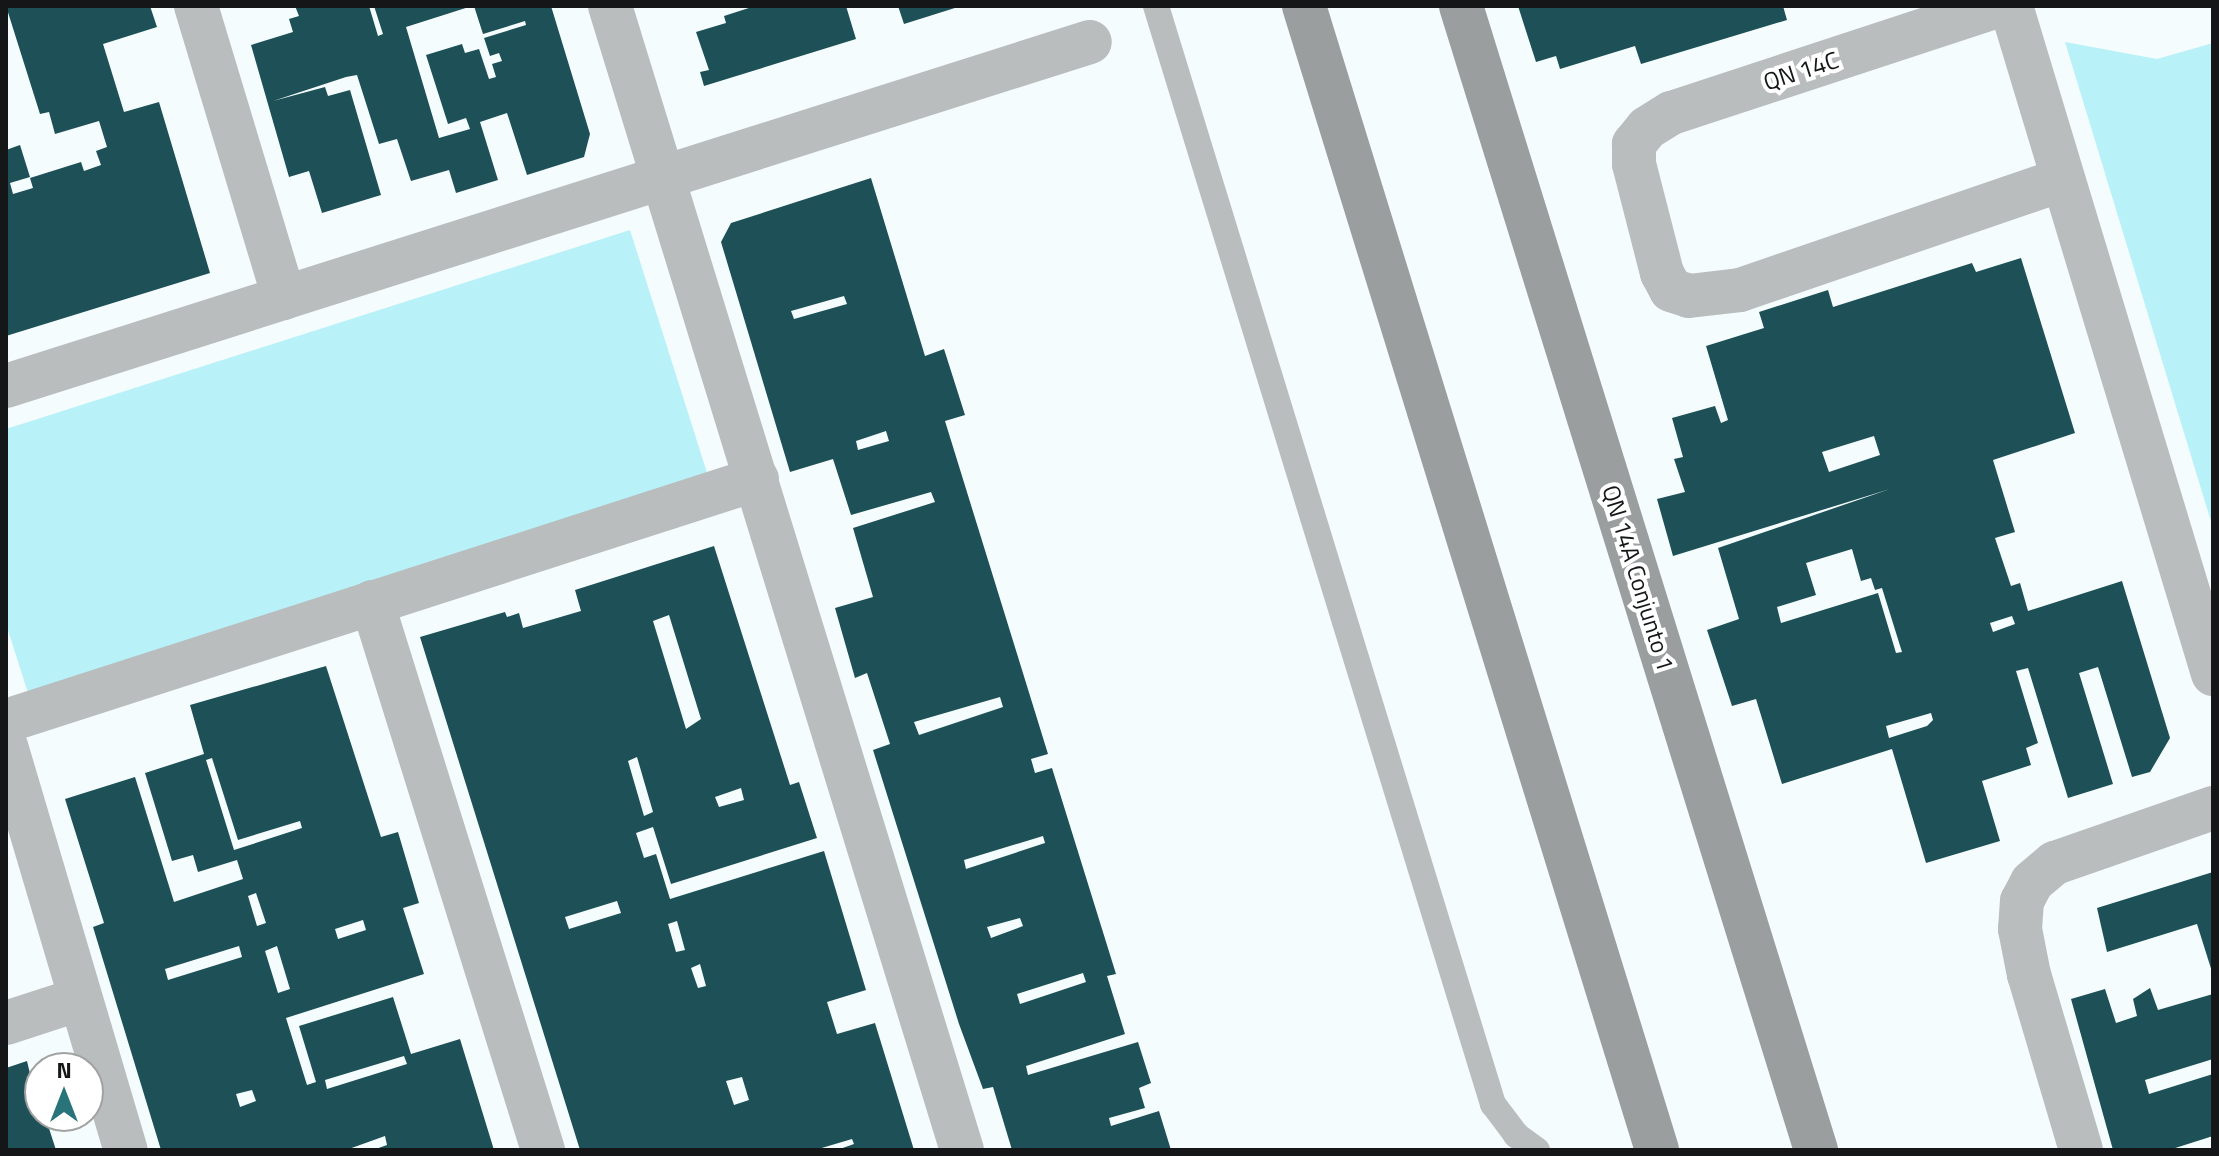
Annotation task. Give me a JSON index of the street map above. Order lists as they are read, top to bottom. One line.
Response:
{"streets":{"main road":["QN 14A Conjunto 1"],"street":["QN 14C"]},"north":"top"}
